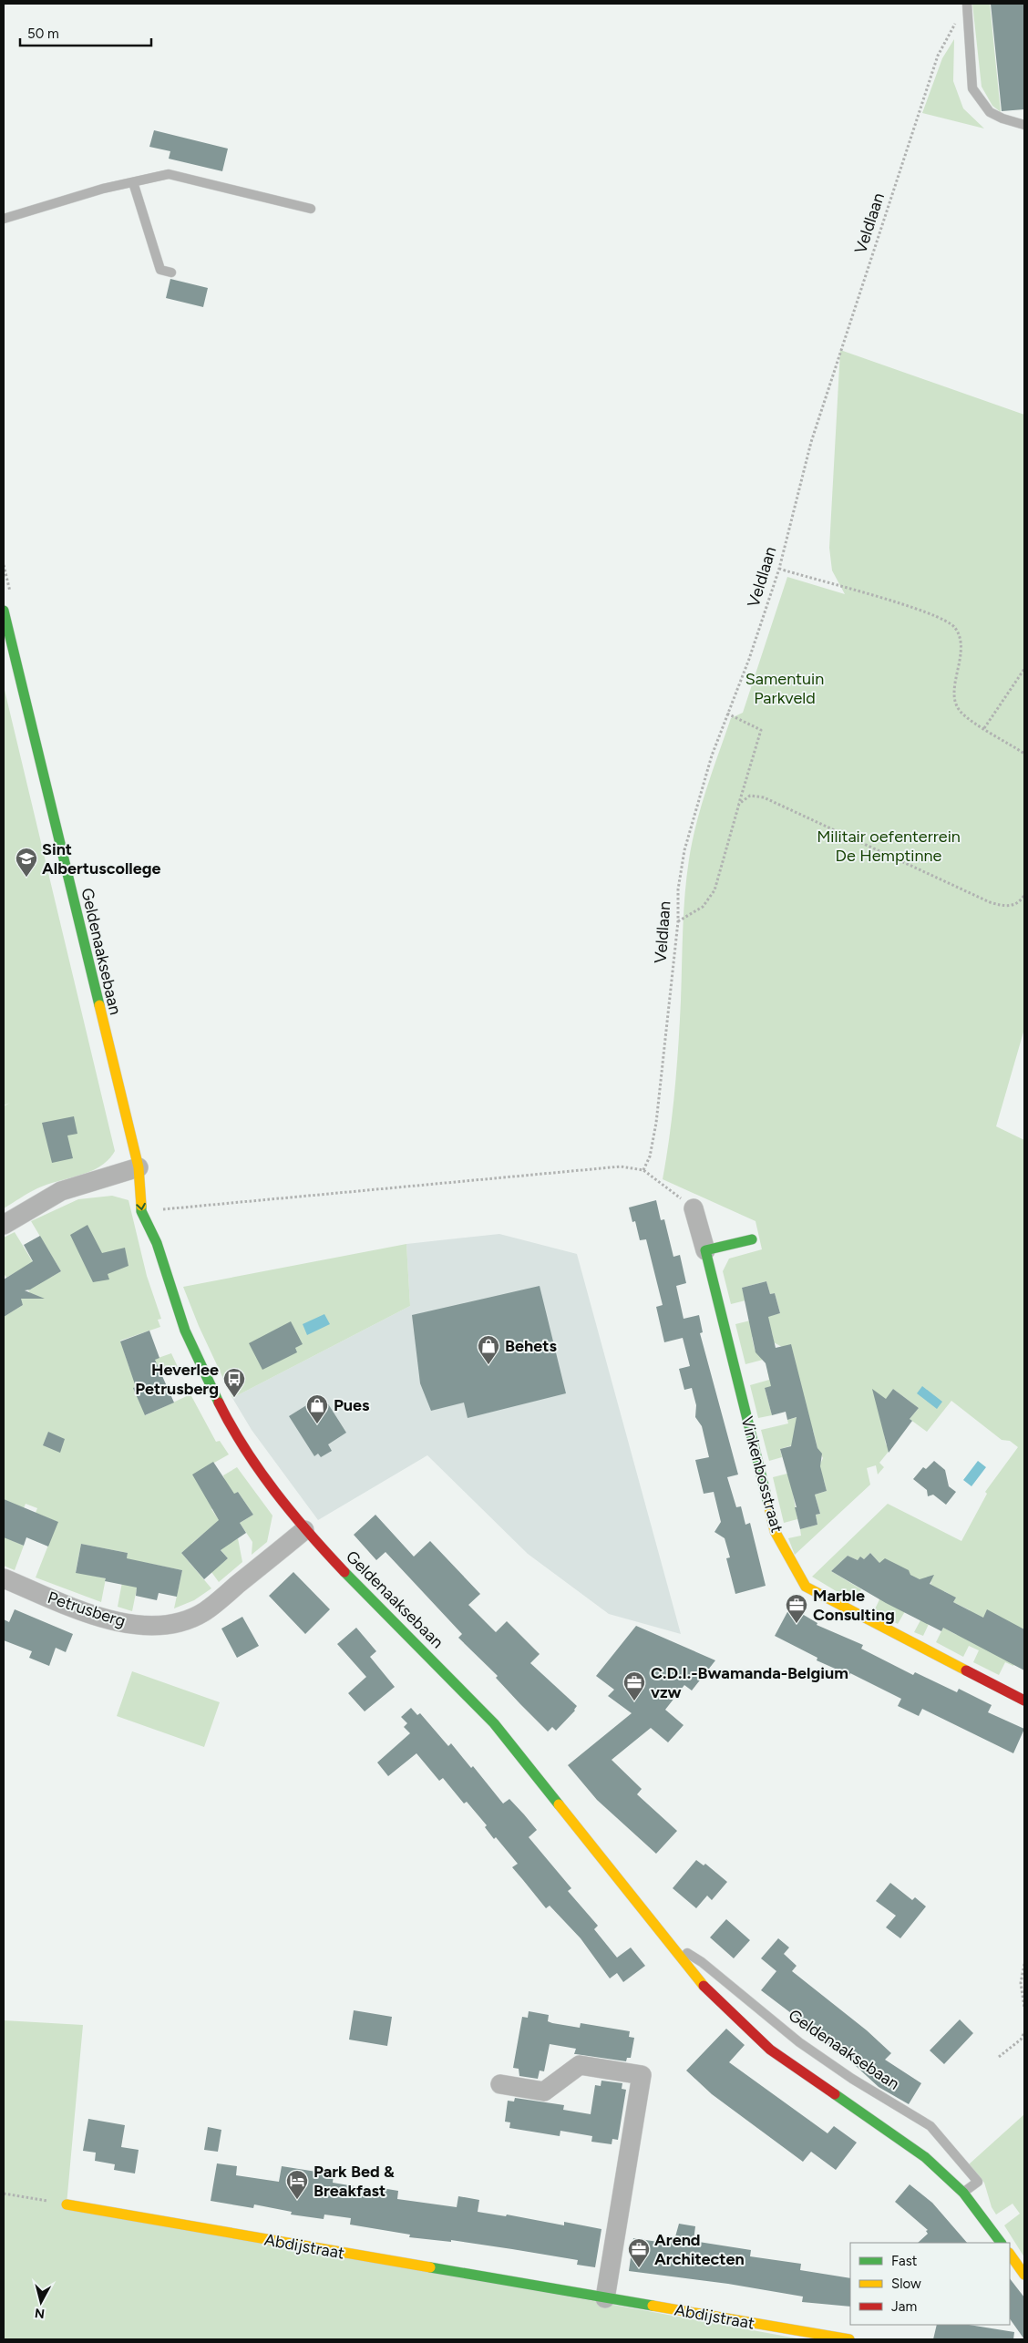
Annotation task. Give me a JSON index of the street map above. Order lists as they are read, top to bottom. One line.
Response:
{"streets":{"street":["Geldenaaksebaan","Vinkenbosstraat","Petrusberg","Abdijstraat"],"path":["Veldlaan"]},"crossings":[["Geldenaaksebaan","Petrusberg"]],"parks":["Samentuin Parkveld","Militair oefenterrein De Hemptinne"],"places":{"school or university":["Sint Albertuscollege"],"shop":["Behets","Pues"],"bus stop":["Heverlee Petrusberg"],"office":["Marble Consulting","C.D.I.-Bwamanda-Belgium vzw","Arend Architecten"],"hotel":["Park Bed & Breakfast"]},"legend":["Fast","Slow","Jam"],"scale_bar":"50 m","north":"bottom"}
